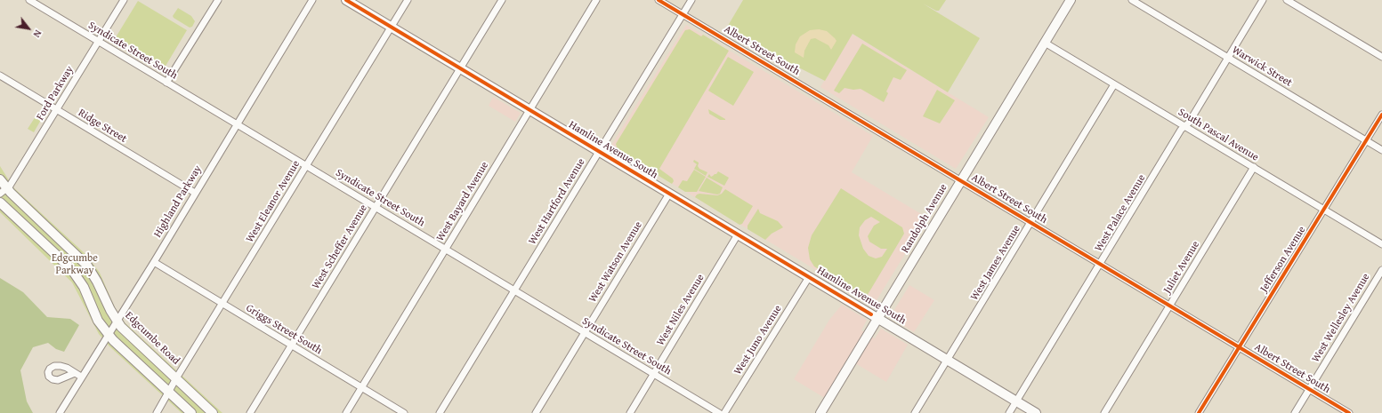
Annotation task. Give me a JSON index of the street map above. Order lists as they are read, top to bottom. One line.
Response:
{"streets":{"street":["Syndicate Street South","Albert Street South","Warwick Street","Ford Parkway","Ridge Street","South Pascal Avenue","Hamline Avenue South","Highland Parkway","West Eleanor Avenue","West Bayard Avenue","West Hartford Avenue","West Palace Avenue","Randolph Avenue","West Scheffer Avenue","Jefferson Avenue","West Watson Avenue","West James Avenue","Juliet Avenue","West Niles Avenue","West Wellesley Avenue","Griggs Street South","Edgcumbe Road","West Juno Avenue"]},"crossings":[["Syndicate Street South","Ford Parkway"],["Syndicate Street South","Highland Parkway"],["Syndicate Street South","West Eleanor Avenue"],["Syndicate Street South","West Bayard Avenue"],["Syndicate Street South","West Hartford Avenue"],["Syndicate Street South","West Scheffer Avenue"],["Syndicate Street South","West Watson Avenue"],["Syndicate Street South","West Niles Avenue"],["Albert Street South","West Hartford Avenue"],["Albert Street South","West Palace Avenue"],["Albert Street South","Randolph Avenue"],["Albert Street South","Jefferson Avenue"],["Albert Street South","West James Avenue"],["Albert Street South","Juliet Avenue"],["Albert Street South","West Wellesley Avenue"],["Warwick Street","West Palace Avenue"],["Warwick Street","Jefferson Avenue"],["Ford Parkway","Ridge Street"],["Ford Parkway","Edgcumbe Road"],["Ridge Street","Highland Parkway"],["South Pascal Avenue","West Palace Avenue"],["South Pascal Avenue","Randolph Avenue"],["South Pascal Avenue","Jefferson Avenue"],["South Pascal Avenue","West James Avenue"],["South Pascal Avenue","Juliet Avenue"],["Hamline Avenue South","West Eleanor Avenue"],["Hamline Avenue South","West Bayard Avenue"],["Hamline Avenue South","West Hartford Avenue"],["Hamline Avenue South","West Palace Avenue"],["Hamline Avenue South","Randolph Avenue"],["Hamline Avenue South","West Scheffer Avenue"],["Hamline Avenue South","West Watson Avenue"],["Hamline Avenue South","West James Avenue"],["Hamline Avenue South","West Niles Avenue"],["Hamline Avenue South","West Juno Avenue"],["Highland Parkway","Griggs Street South"],["Highland Parkway","Edgcumbe Road"],["West Eleanor Avenue","Griggs Street South"],["West Eleanor Avenue","Edgcumbe Road"],["West Bayard Avenue","Griggs Street South"],["West Scheffer Avenue","Griggs Street South"]],"parks":["Edgcumbe Parkway"],"north":"bottom right"}
